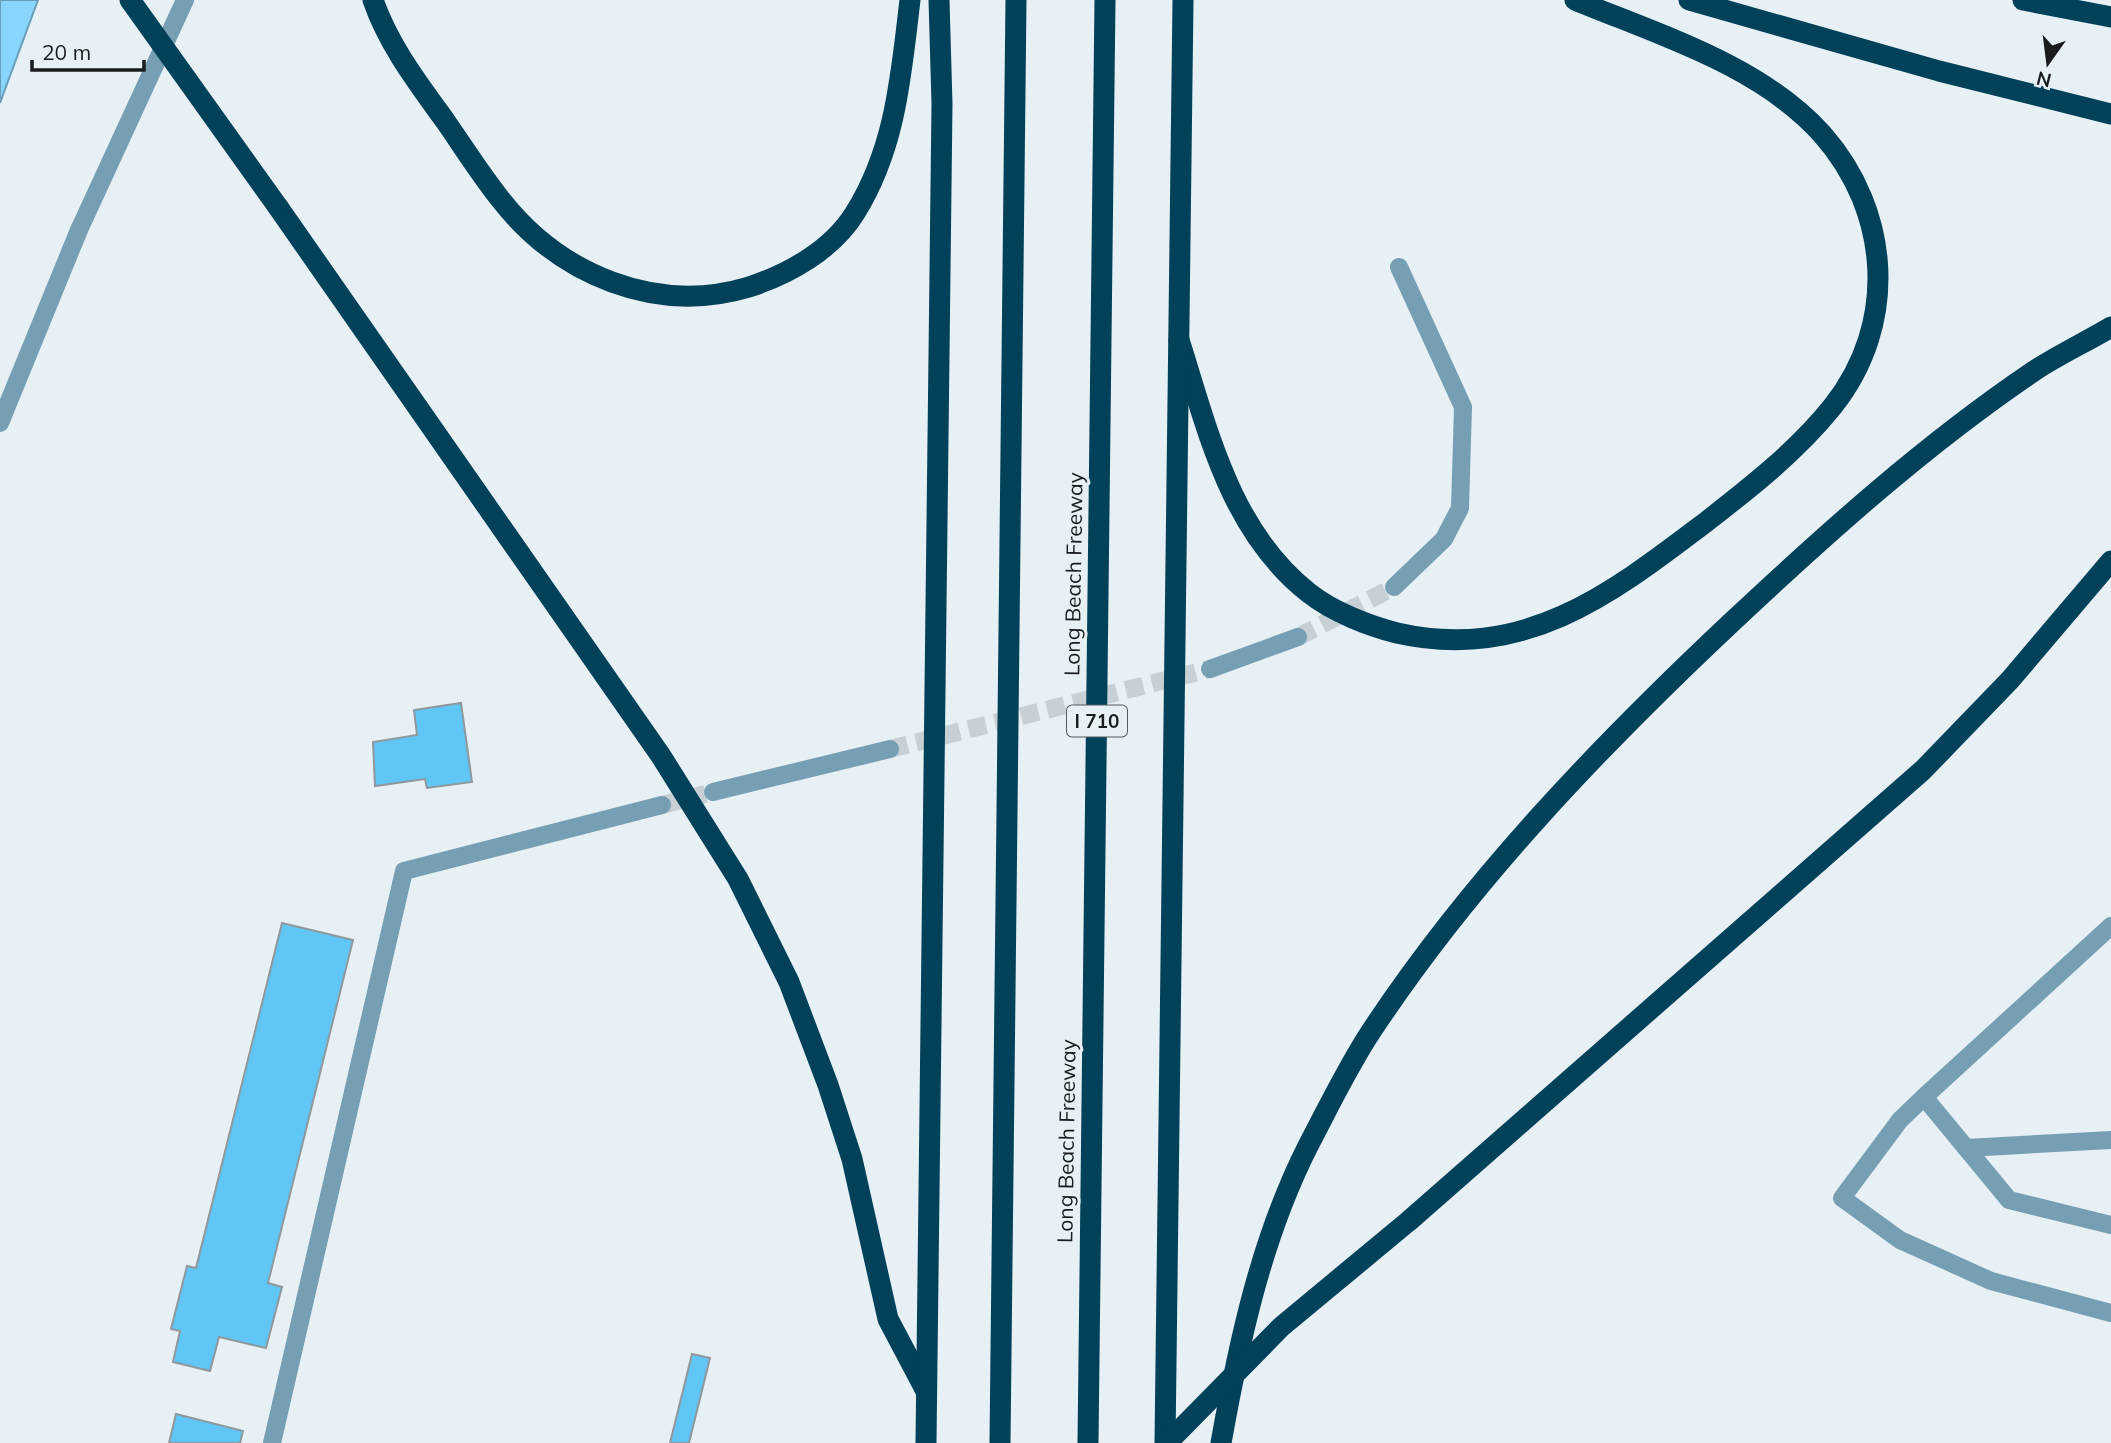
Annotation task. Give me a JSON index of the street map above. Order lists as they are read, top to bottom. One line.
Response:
{"streets":{"highway":["Long Beach Freeway","I 710"]},"scale_bar":"20 m","north":"bottom"}
